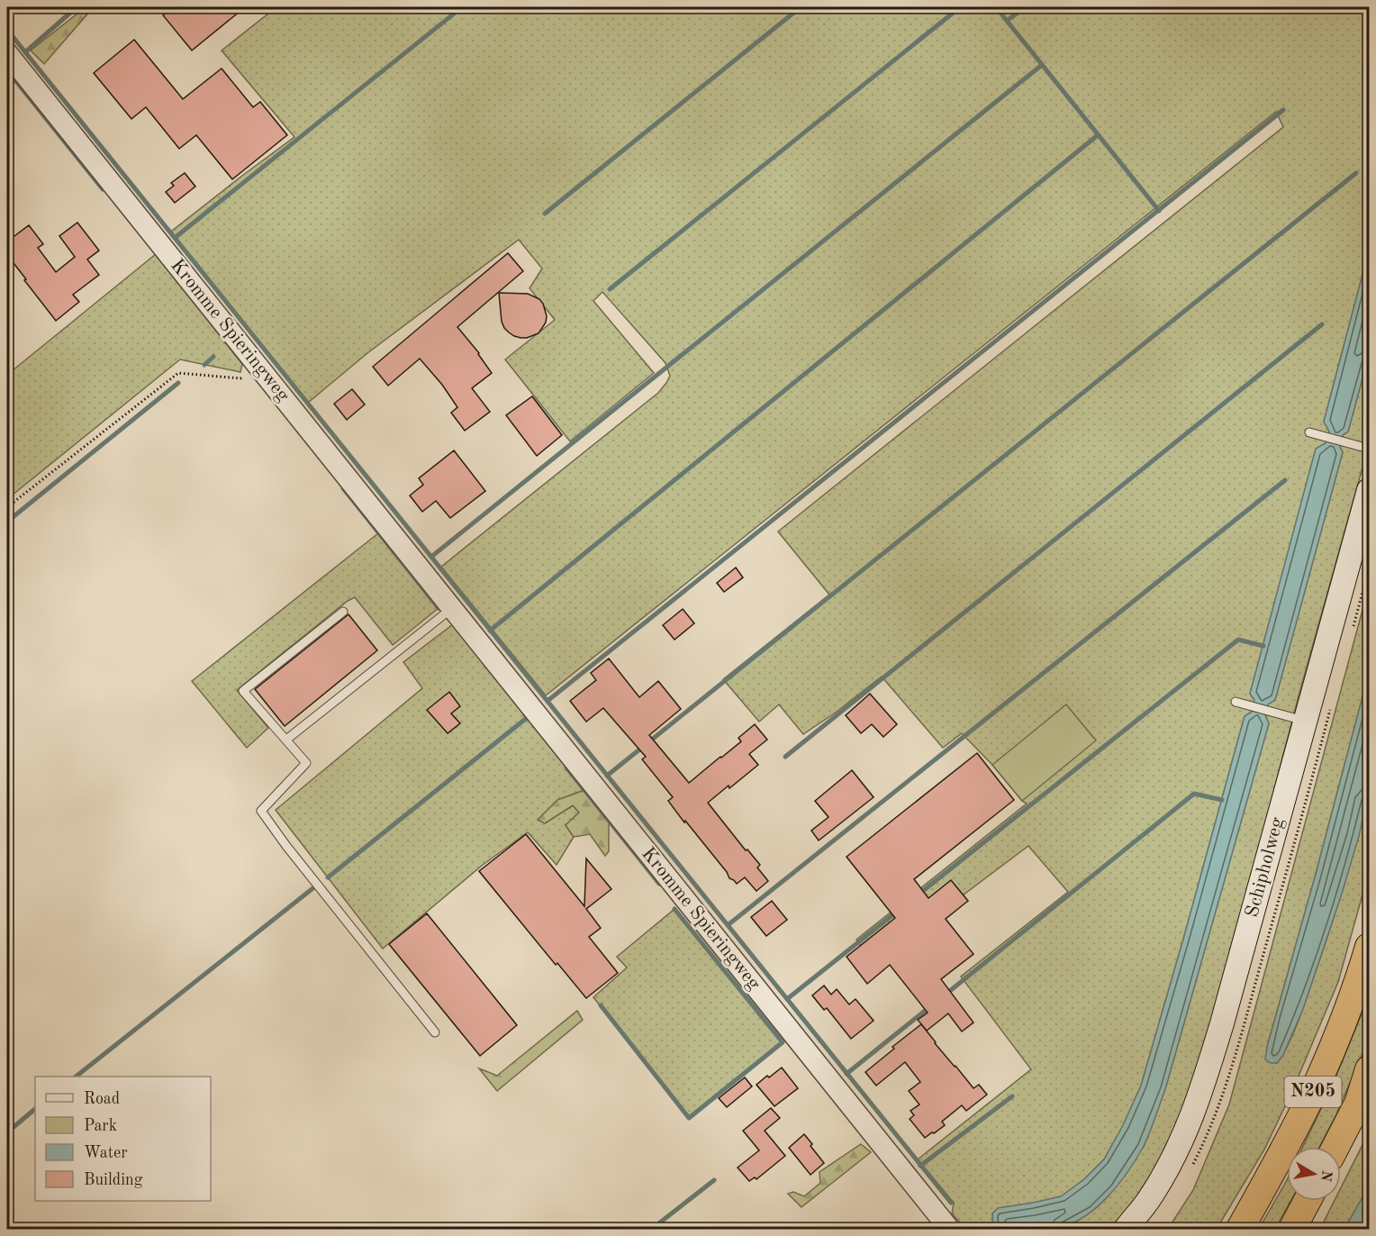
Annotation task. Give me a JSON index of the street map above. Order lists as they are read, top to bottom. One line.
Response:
{"streets":{"highway":["N205"],"main road":["Schipholweg"],"street":["Kromme Spieringweg"]},"legend":["Road","Park","Water","Building"],"north":"right"}
